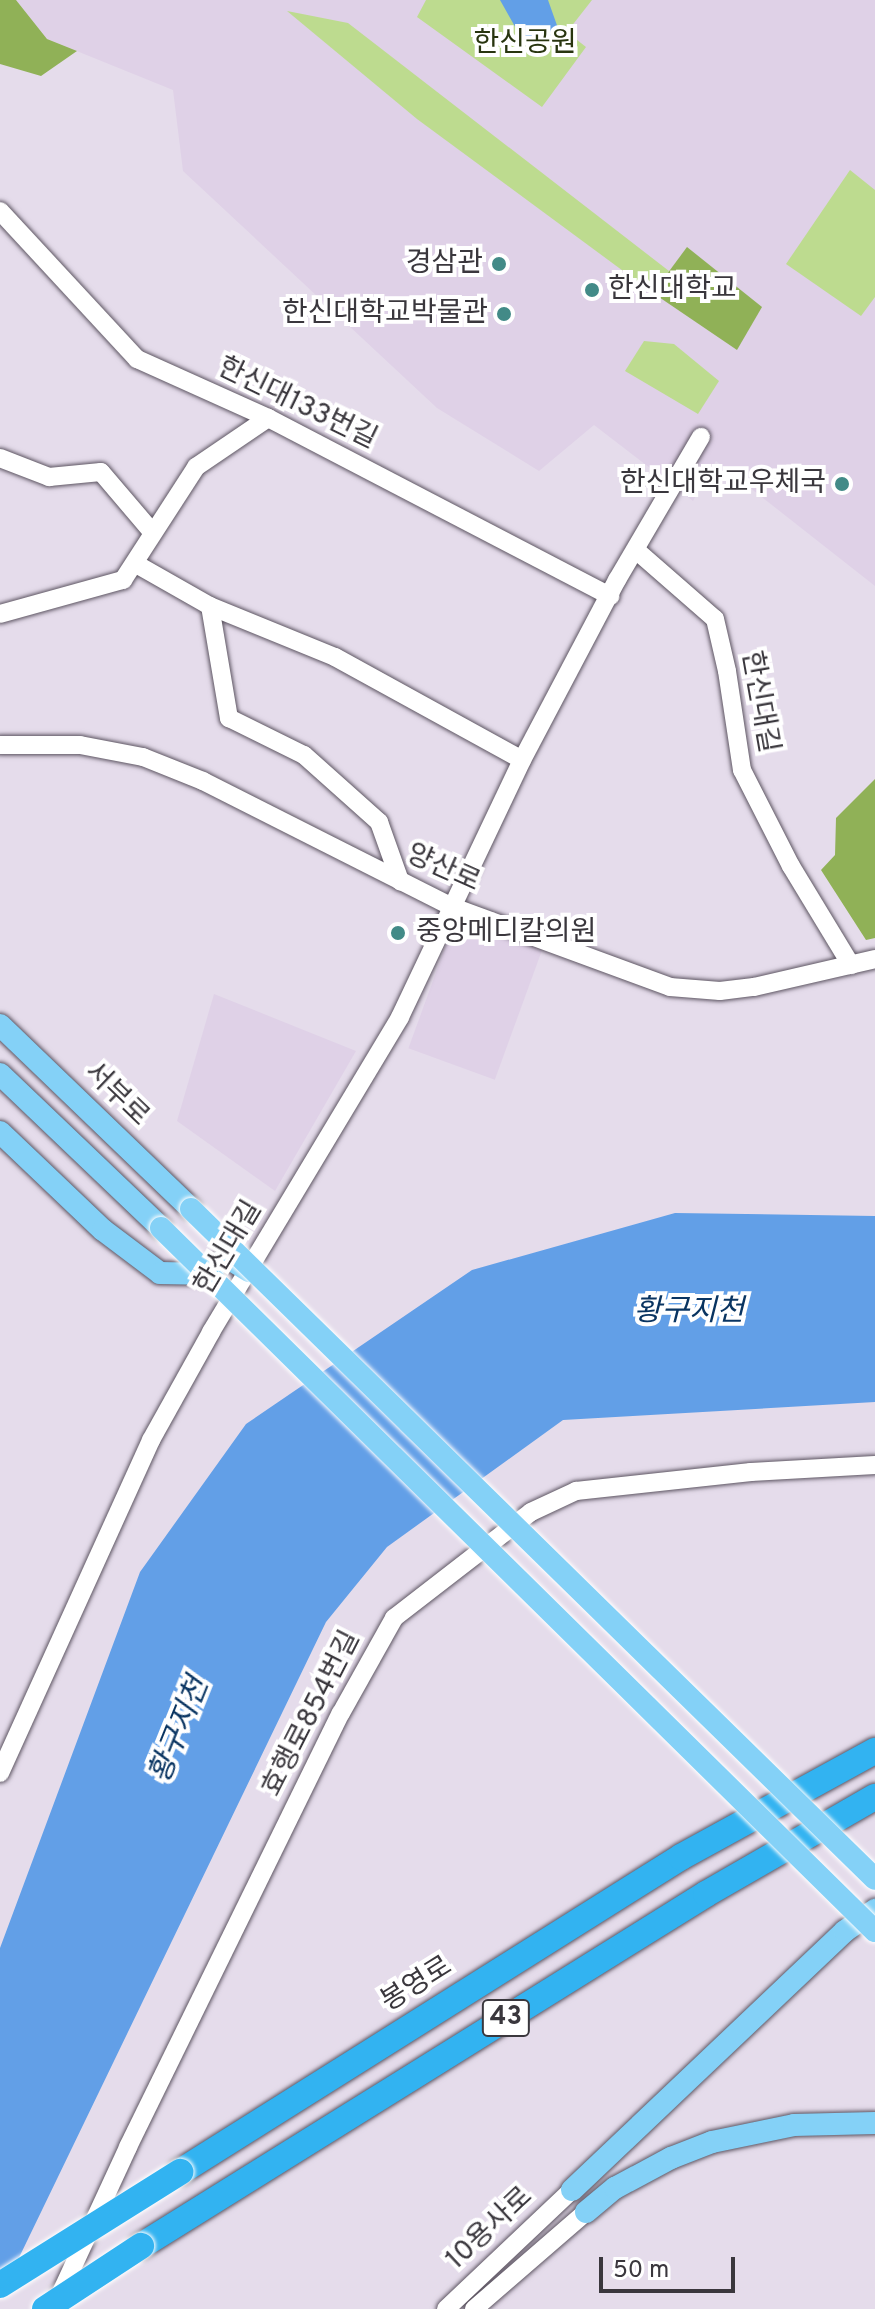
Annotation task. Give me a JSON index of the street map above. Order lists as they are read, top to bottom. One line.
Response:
{"streets":{"highway":["봉영로","43"],"main road":["서부로"],"street":["한신대133번길","한신대길","양산로","효행로854번길","10용사로"]},"crossings":[["한신대133번길","한신대길"],["한신대길","양산로"]],"water":["황구지천"],"parks":["한신공원"],"places":["경삼관","한신대학교","한신대학교박물관","한신대학교우체국","중앙메디칼의원"],"scale_bar":"50 m"}
